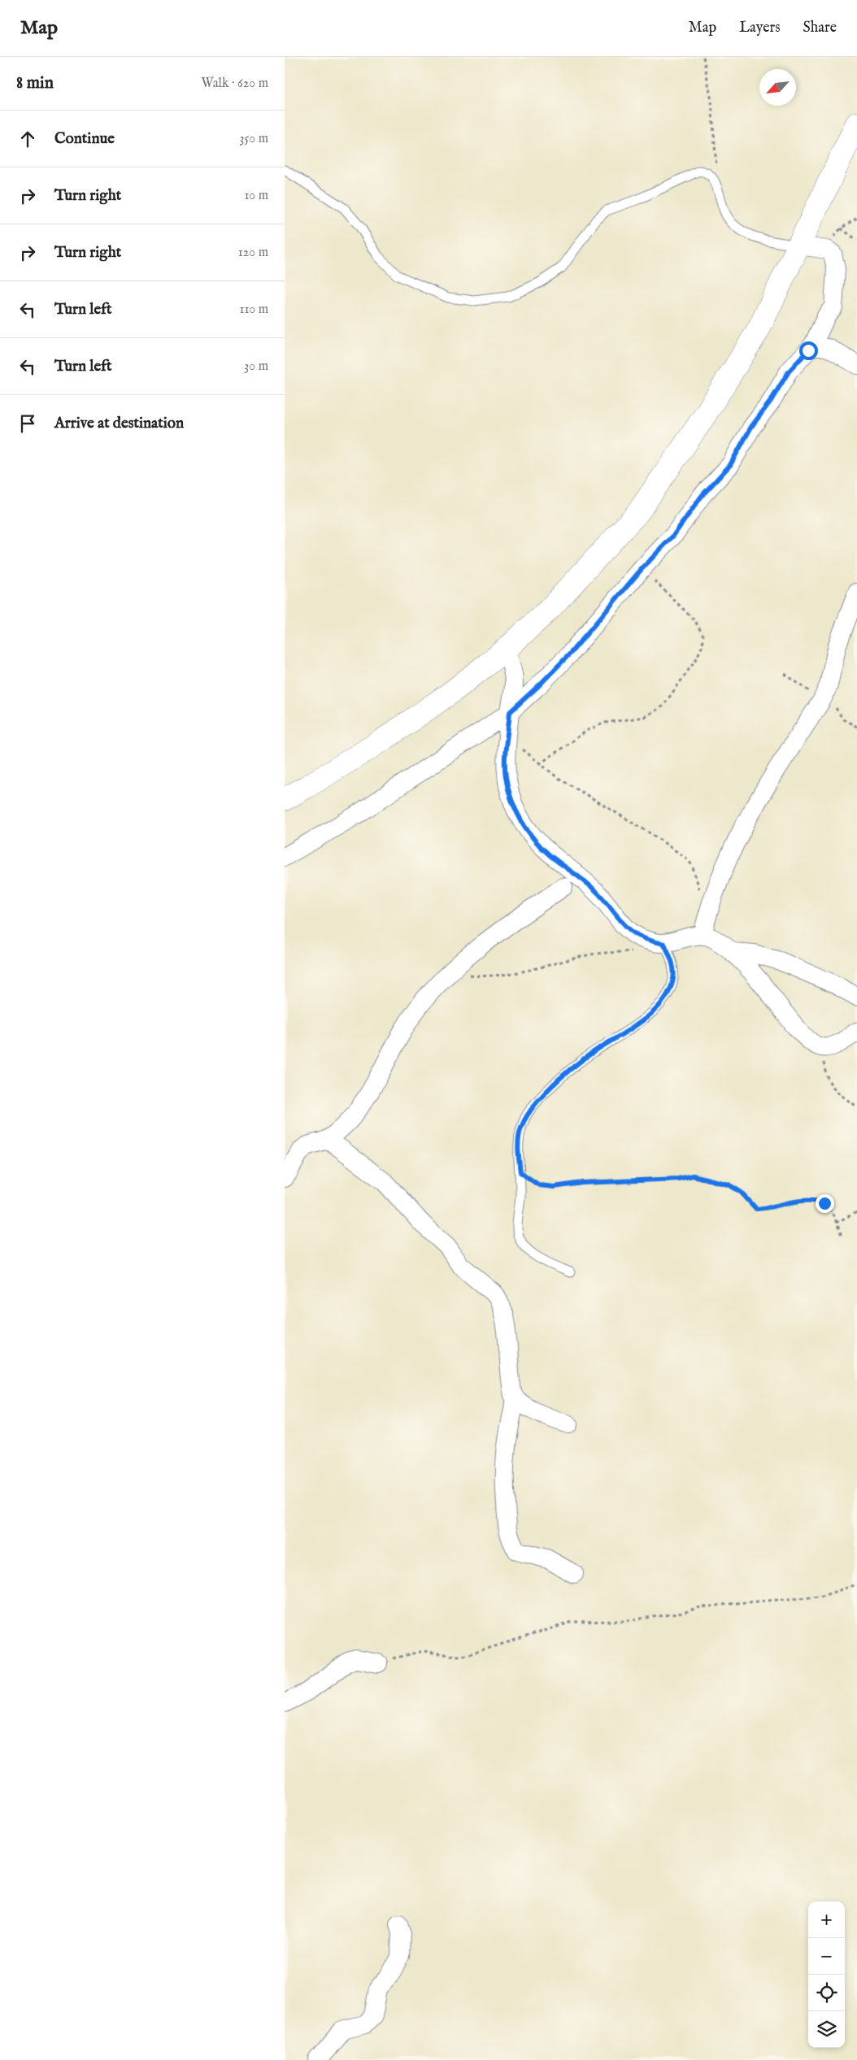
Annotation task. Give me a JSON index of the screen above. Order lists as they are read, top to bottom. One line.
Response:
{"north":"bottom left","page":{"header":"Map","nav":["Map","Layers","Share"],"heading":["8 min","Walk · 620 m"],"list":[["Continue","350 m"],["Turn right","10 m"],["Turn right","120 m"],["Turn left","110 m"],["Turn left","30 m"],"Arrive at destination"],"map_buttons":["+","−"]}}
